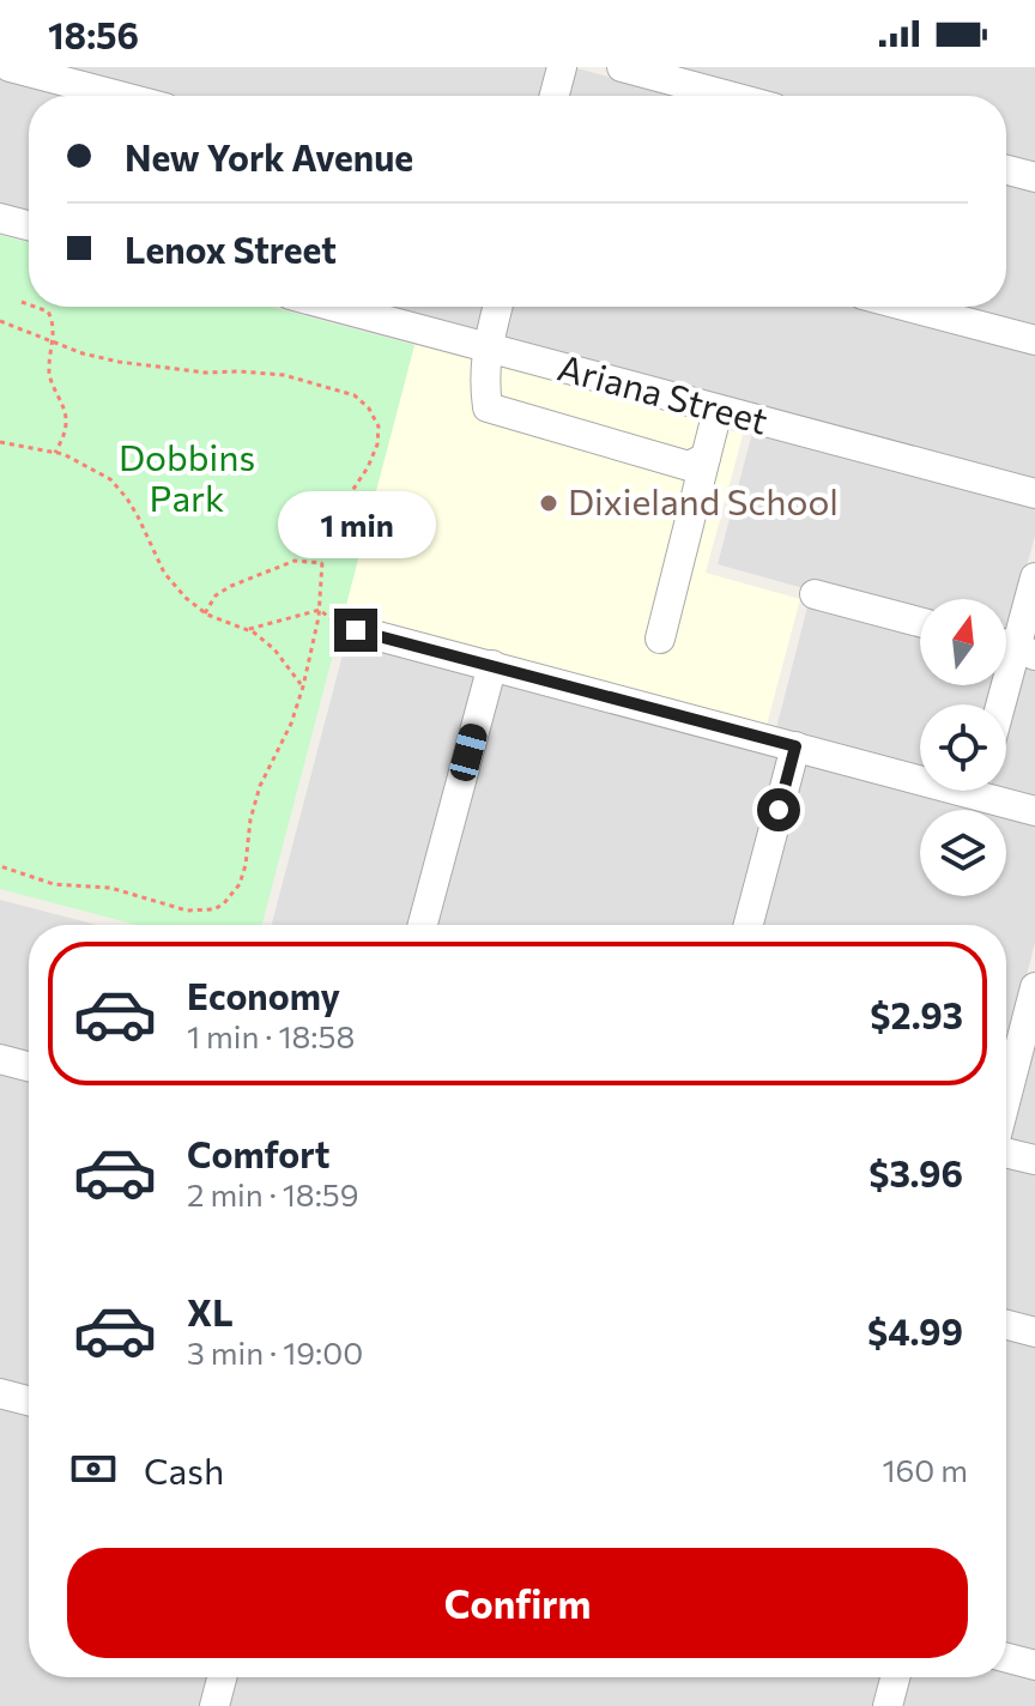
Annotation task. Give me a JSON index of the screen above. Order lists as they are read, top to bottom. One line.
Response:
{"streets":{"street":["Ariana Street"]},"parks":["Dobbins Park"],"places":["Dixieland School"],"north":"top","page":{"status":"18:56","banner":["New York Avenue","Lenox Street"],"bubble":"1 min","list":[{"name":"Economy","note":"1 min · 18:58","value":"$2.93"},{"name":"Comfort","note":"2 min · 18:59","value":"$3.96"},{"name":"XL","note":"3 min · 19:00","value":"$4.99"}],"pay":["Cash","160 m"],"buttons":"Confirm"}}
